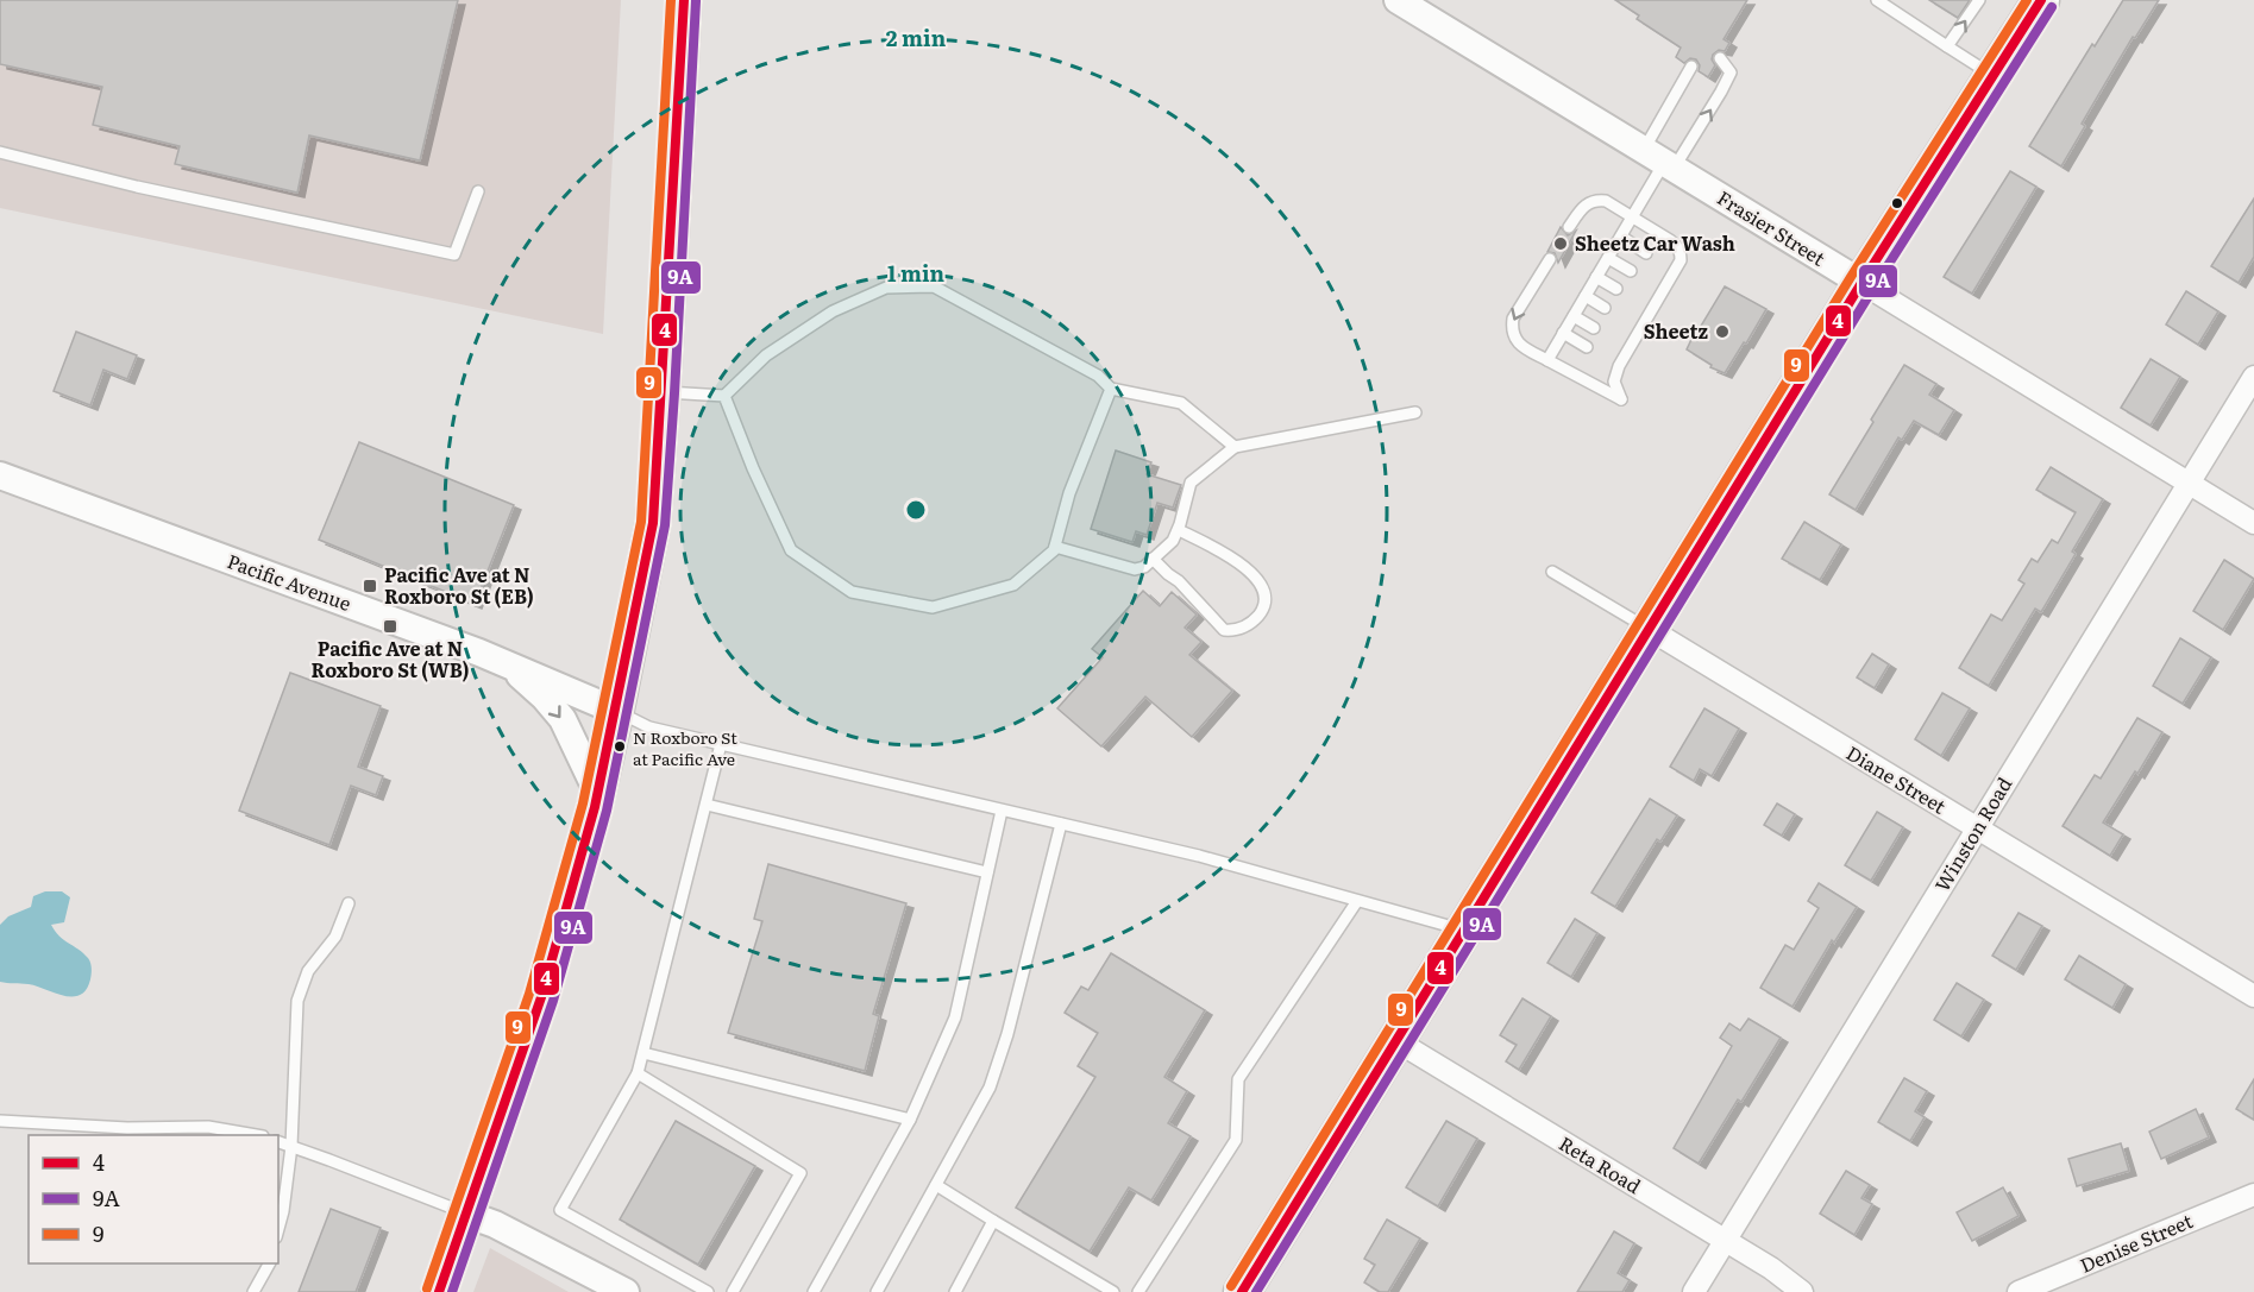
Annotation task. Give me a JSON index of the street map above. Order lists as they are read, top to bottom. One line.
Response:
{"streets":{"street":["Frasier Street","Pacific Avenue","Diane Street","Winston Road","Reta Road","Denise Street"]},"crossings":[["Frasier Street","Winston Road"],["Diane Street","Winston Road"],["Winston Road","Reta Road"]],"places":{"other":["Sheetz Car Wash","Sheetz","N Roxboro St at Pacific Ave"],"transit":["Pacific Ave at N Roxboro St (EB)","Pacific Ave at N Roxboro St (WB)"]},"lines":["transit line 4","transit line 9","transit line 9A"],"legend":["4","9A","9"],"rings":["2 min","1 min"]}
